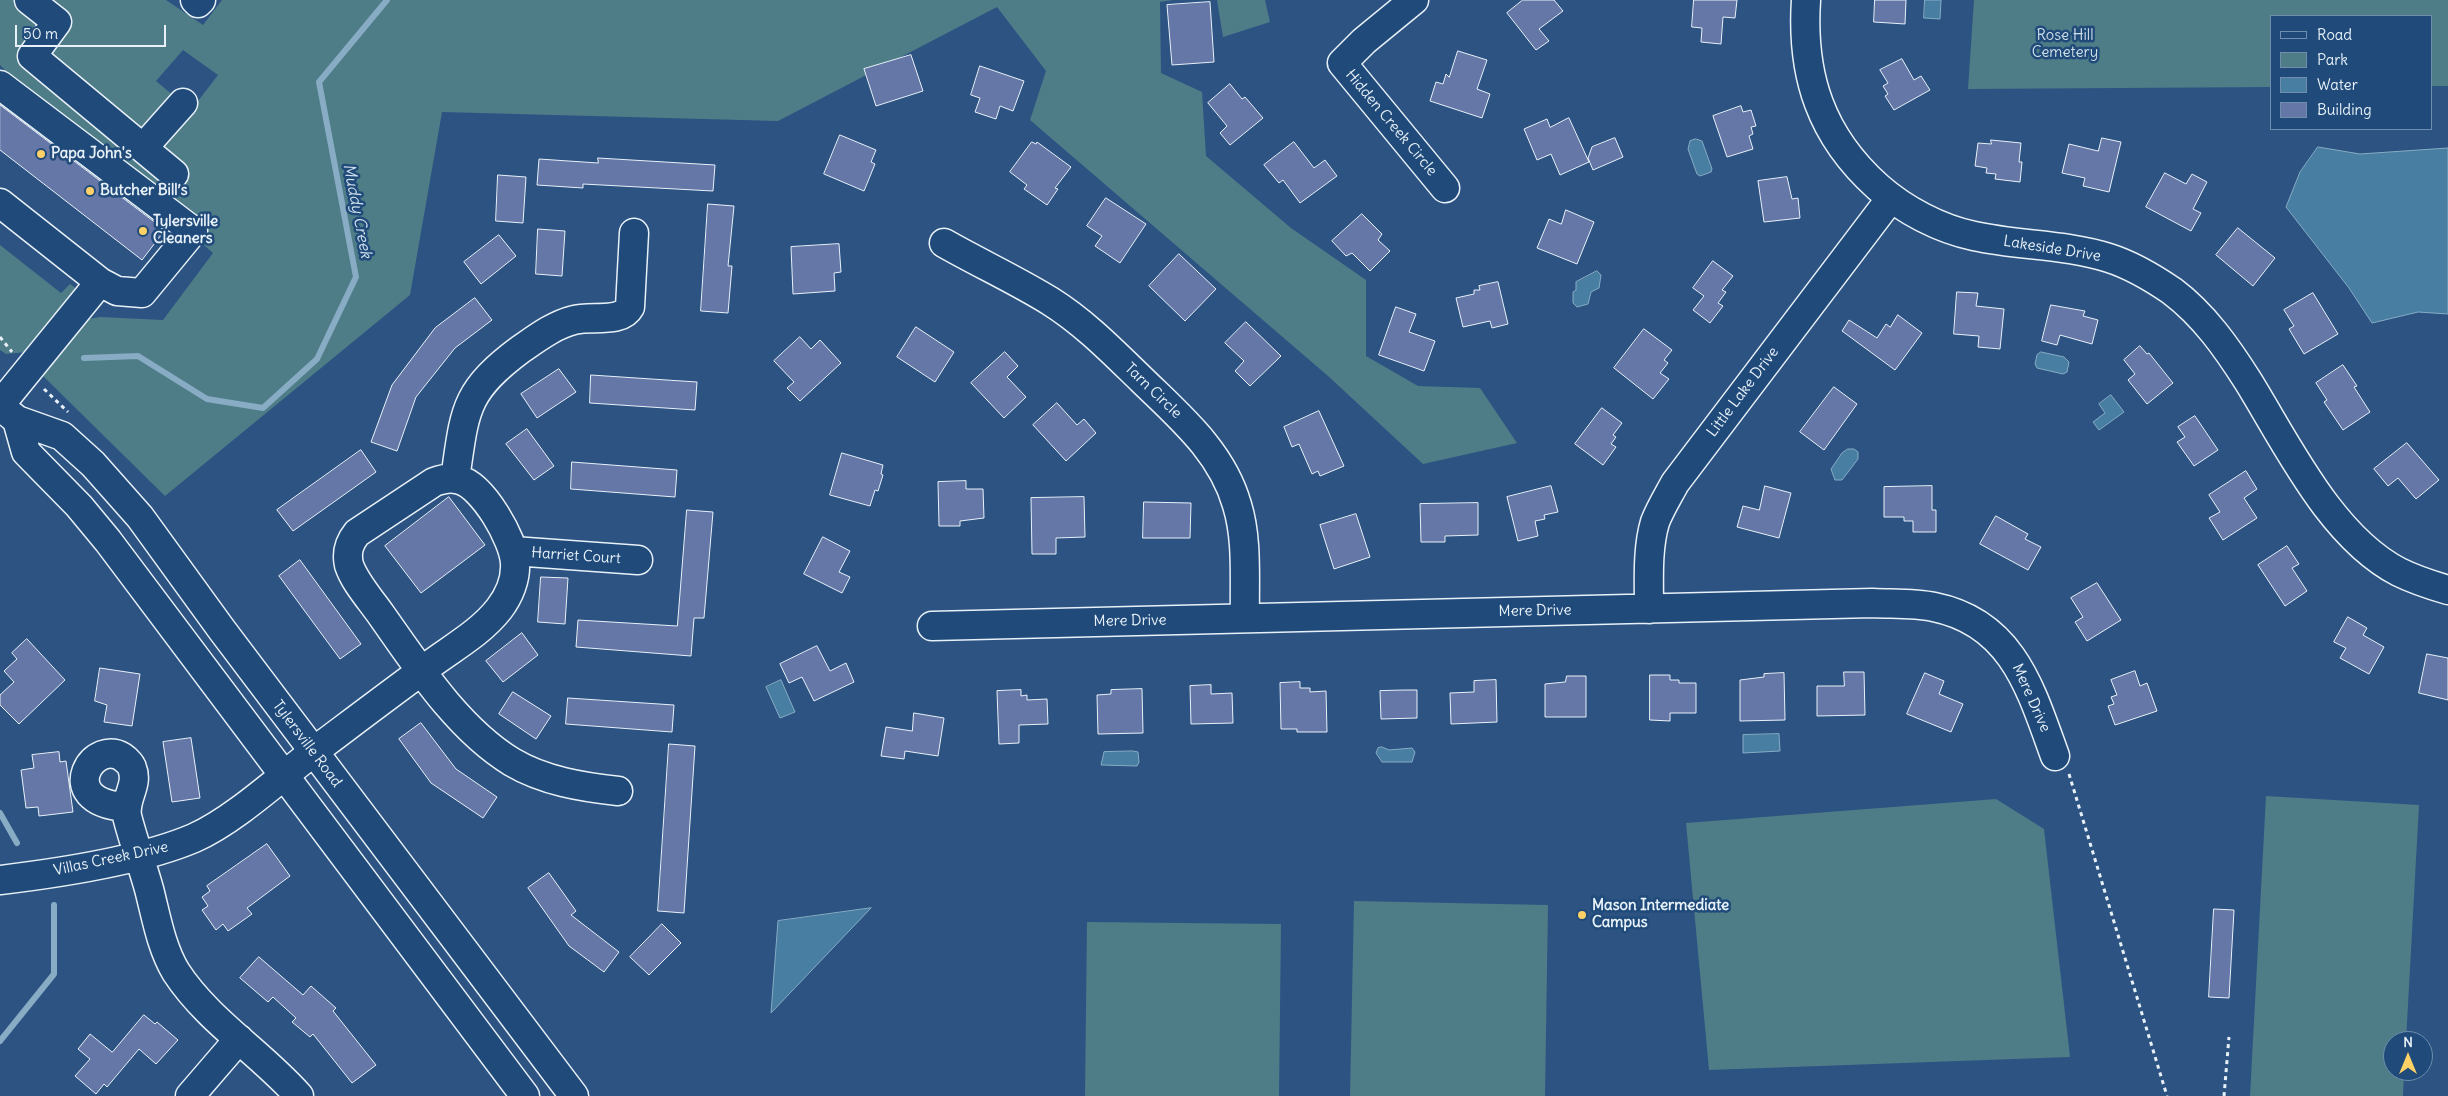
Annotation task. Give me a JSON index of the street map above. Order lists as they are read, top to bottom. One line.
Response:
{"streets":{"street":["Hidden Creek Circle","Lakeside Drive","Tarn Circle","Little Lake Drive","Harriet Court","Mere Drive","Tylersville Road","Villas Creek Drive"]},"crossings":[["Lakeside Drive","Little Lake Drive"],["Tarn Circle","Mere Drive"],["Little Lake Drive","Mere Drive"],["Harriet Court","Villas Creek Drive"],["Tylersville Road","Villas Creek Drive"]],"water":["Muddy Creek"],"parks":["Rose Hill Cemetery"],"places":["Papa John's","Butcher Bill’s","Tylersville Cleaners","Mason Intermediate Campus"],"legend":["Road","Park","Water","Building"],"scale_bar":"50 m","north":"top"}
